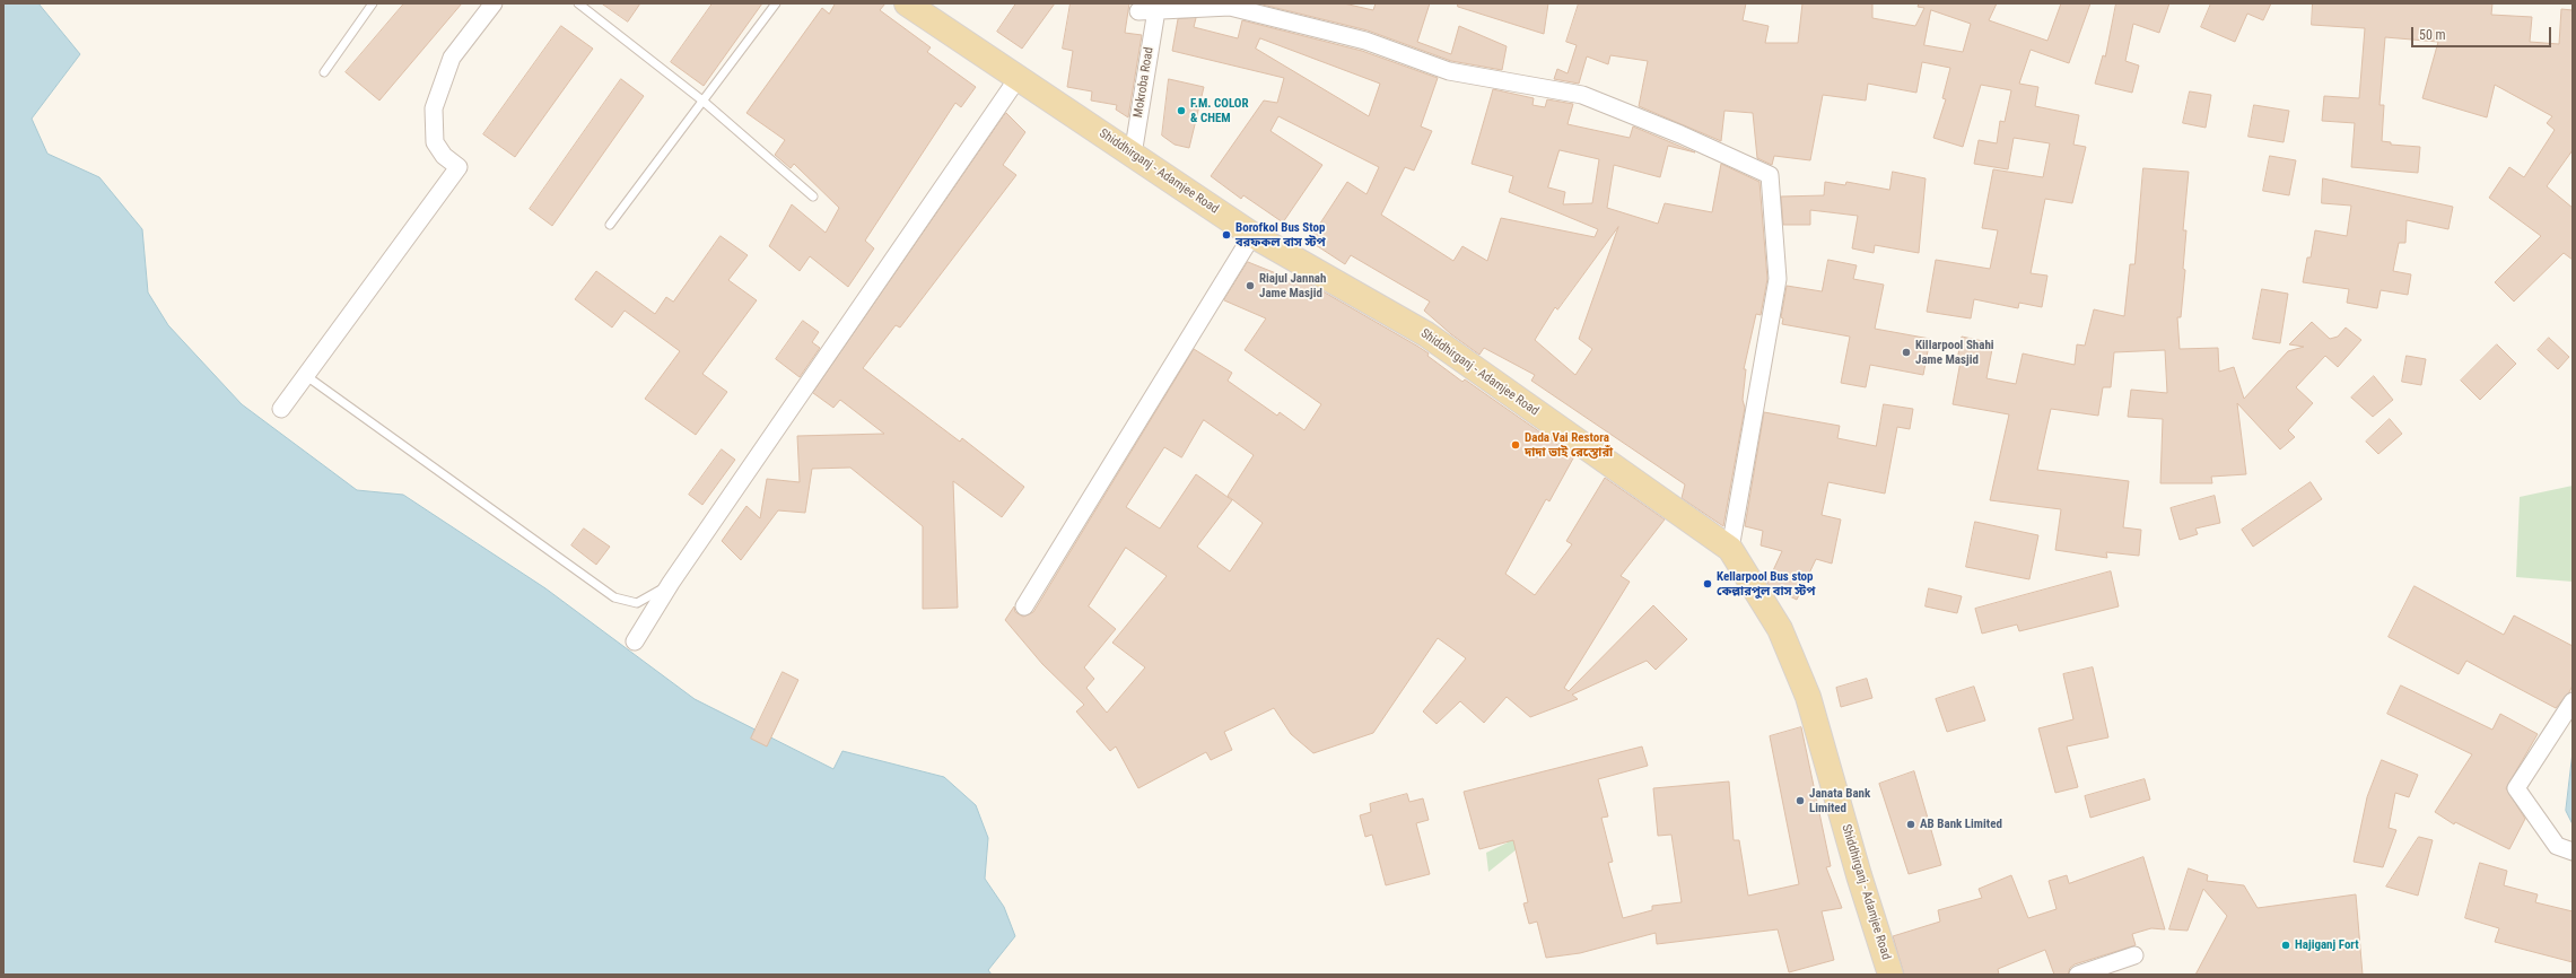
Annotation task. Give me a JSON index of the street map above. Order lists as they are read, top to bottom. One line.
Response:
{"streets":{"main road":["Shiddhirganj - Adamjee Road"],"street":["Mokroba Road"]},"crossings":[["Mokroba Road","Shiddhirganj - Adamjee Road"]],"places":["F.M. COLOR & CHEM","Borofkol Bus Stop বরফকল বাস স্টপ","Riajul Jannah Jame Masjid","Killarpool Shahi Jame Masjid","Dada Vai Restora দাদা ভাই রেস্তোরাঁ","Kellarpool Bus stop কেল্লারপুল বাস স্টপ","Janata Bank Limited","AB Bank Limited","Hajiganj Fort"],"scale_bar":"50 m"}
